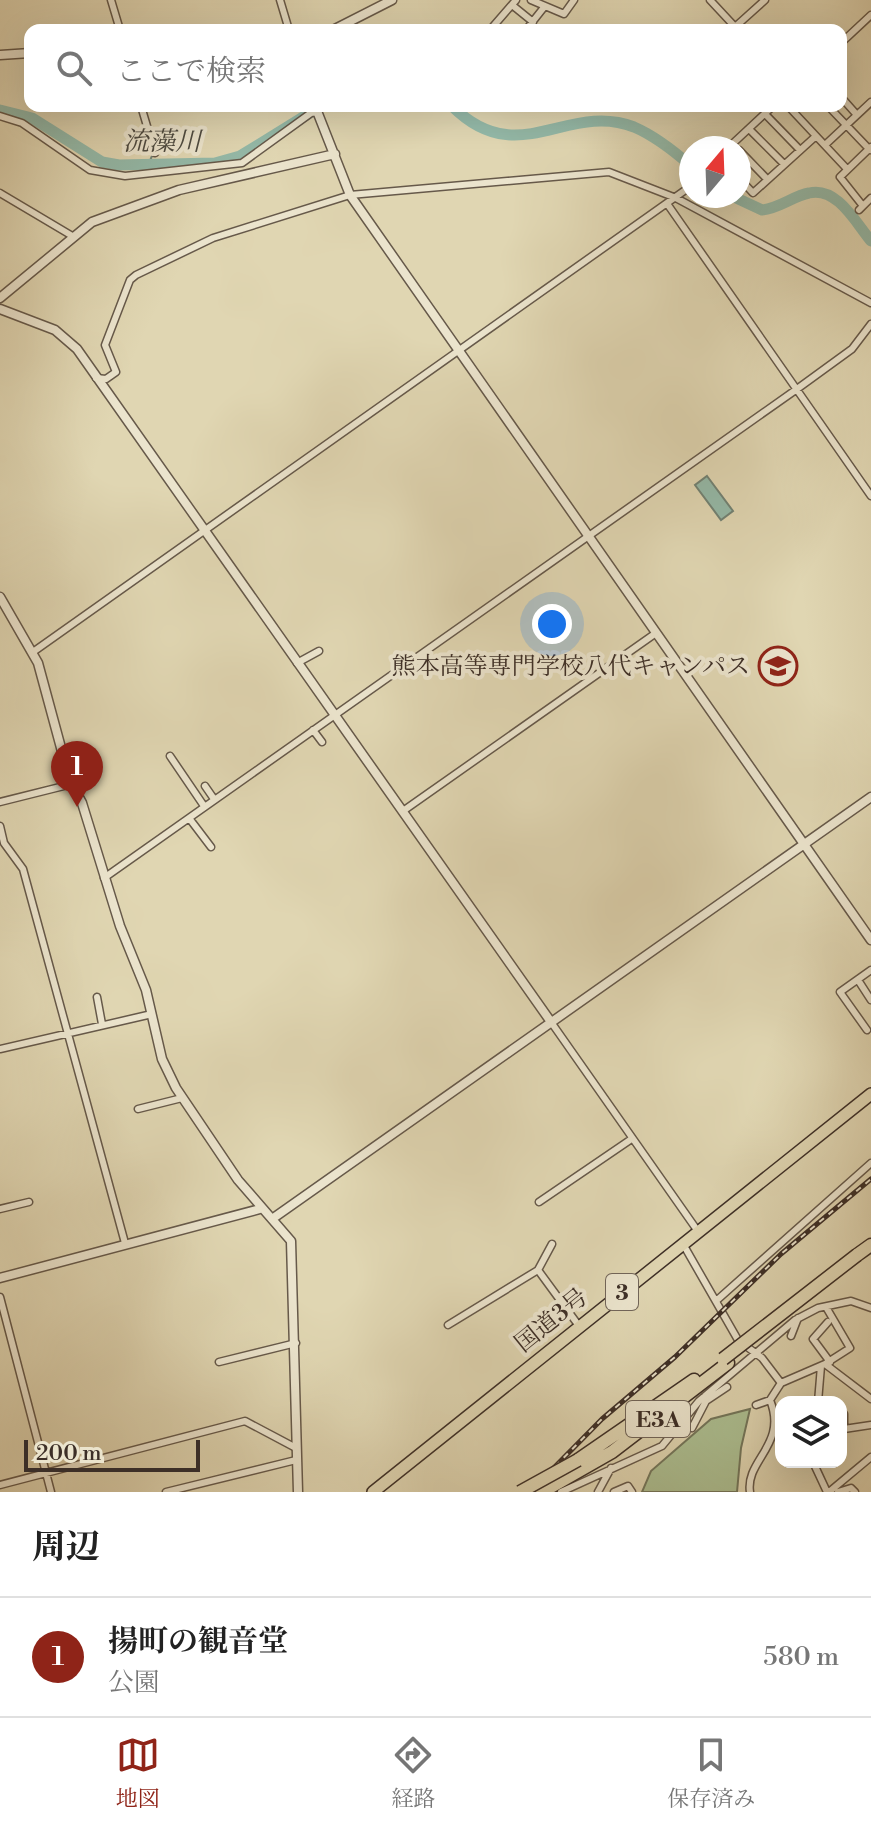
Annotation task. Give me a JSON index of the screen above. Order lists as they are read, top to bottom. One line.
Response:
{"streets":{"highway":["3","国道3号","E3A"]},"water":["流藻川"],"places":{"school or university":["熊本高等専門学校八代キャンパス"]},"scale_bar":"200 m","north":"top","page":{"search":"ここで検索","pins":"1","scale":"200 m","heading":"周辺","list":[{"mark":"1","name":"揚町の観音堂","note":"公園","value":"580 m"}],"nav":["地図","経路","保存済み"]}}
